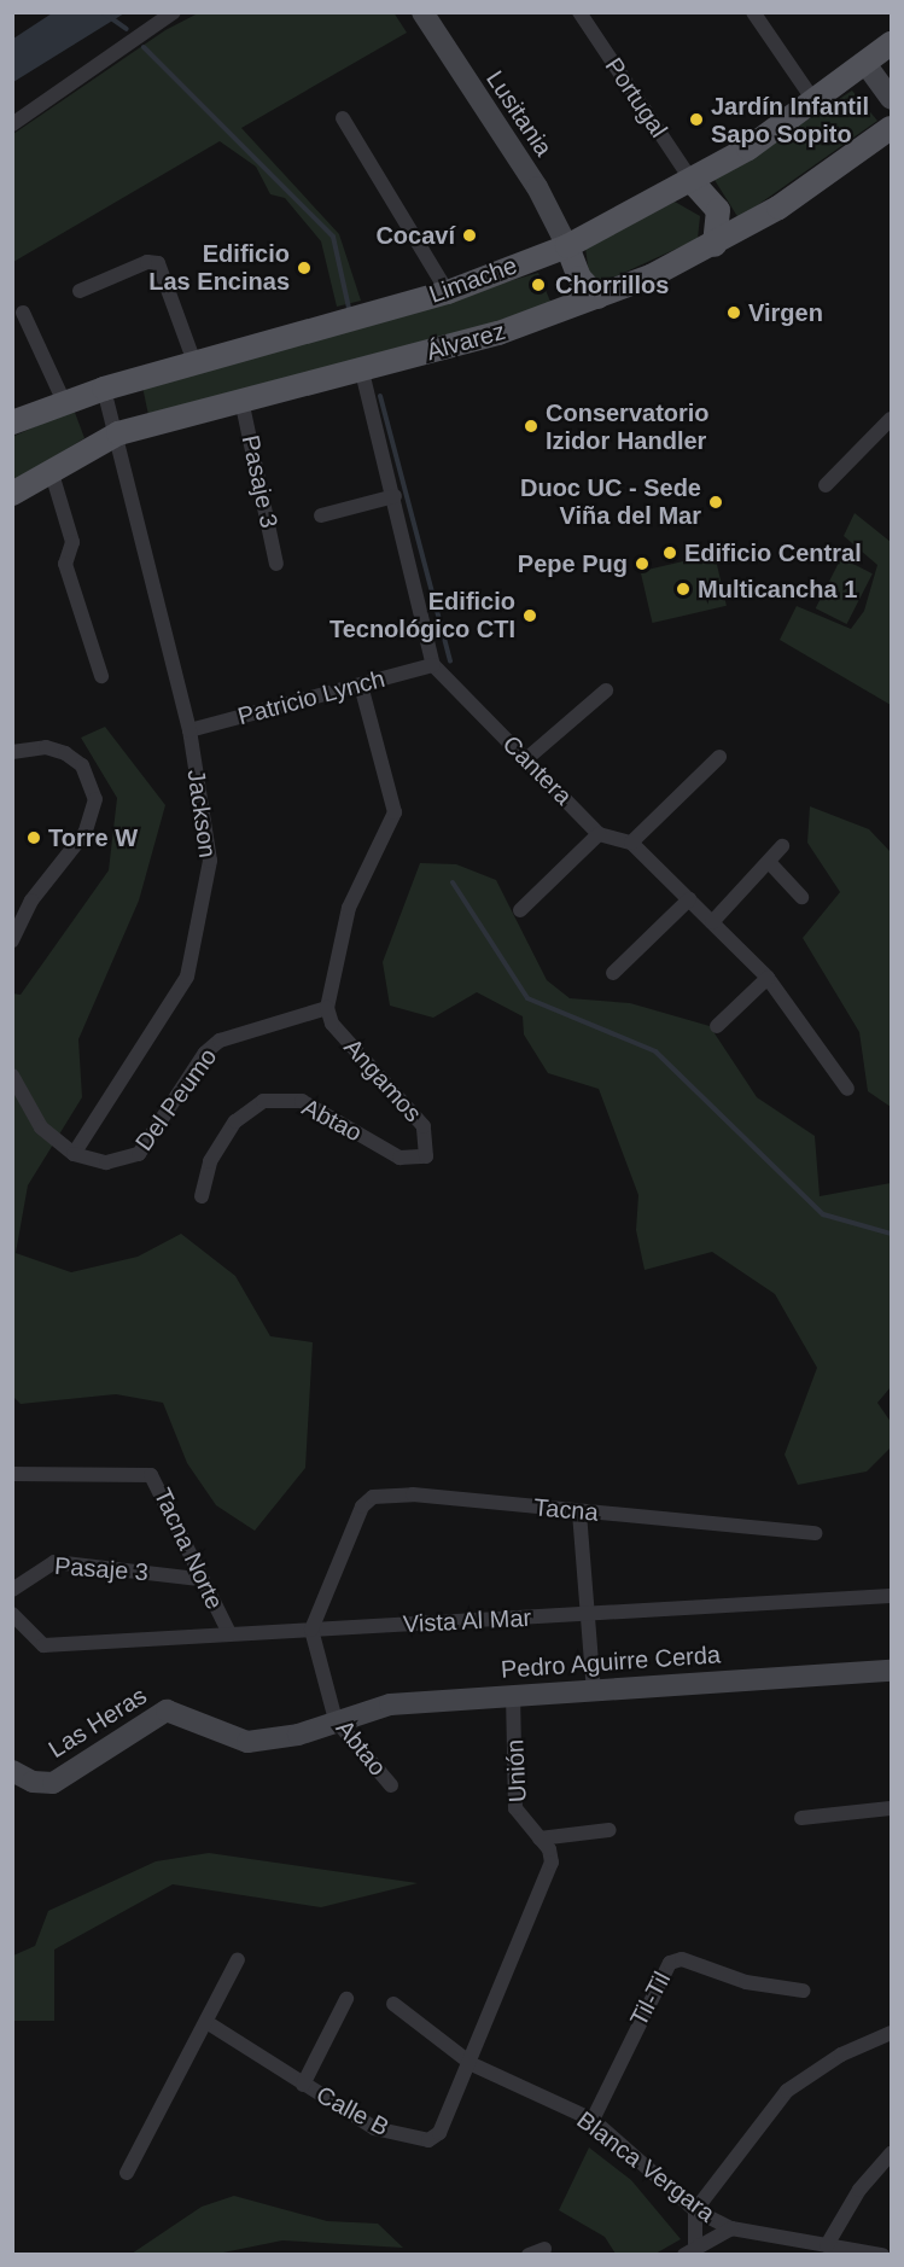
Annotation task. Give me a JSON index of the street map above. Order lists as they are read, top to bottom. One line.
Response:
{"streets":{"main road":["Limache","Álvarez"],"street":["Portugal","Lusitania","Pasaje 3","Patricio Lynch","Cantera","Jackson","Angamos","Del Peumo","Abtao","Tacna","Tacna Norte","Vista Al Mar","Pedro Aguirre Cerda","Las Heras","Unión","Til-Til","Calle B","Blanca Vergara"]},"crossings":[["Portugal","Limache"],["Lusitania","Limache"],["Limache","Jackson"],["Álvarez","Pasaje 3"],["Álvarez","Jackson"],["Pasaje 3","Tacna Norte"],["Patricio Lynch","Cantera"],["Patricio Lynch","Jackson"],["Jackson","Del Peumo"],["Angamos","Del Peumo"],["Angamos","Abtao"],["Abtao","Tacna"],["Abtao","Vista Al Mar"],["Abtao","Pedro Aguirre Cerda"],["Abtao","Las Heras"],["Tacna","Vista Al Mar"],["Tacna Norte","Vista Al Mar"],["Pedro Aguirre Cerda","Las Heras"],["Pedro Aguirre Cerda","Unión"],["Unión","Calle B"],["Til-Til","Blanca Vergara"],["Calle B","Blanca Vergara"]],"places":["Jardín Infantil Sapo Sopito","Cocaví","Edificio Las Encinas","Chorrillos","Virgen","Conservatorio Izidor Handler","Duoc UC - Sede Viña del Mar","Edificio Central","Pepe Pug","Multicancha 1","Edificio Tecnológico CTI","Torre W"]}
